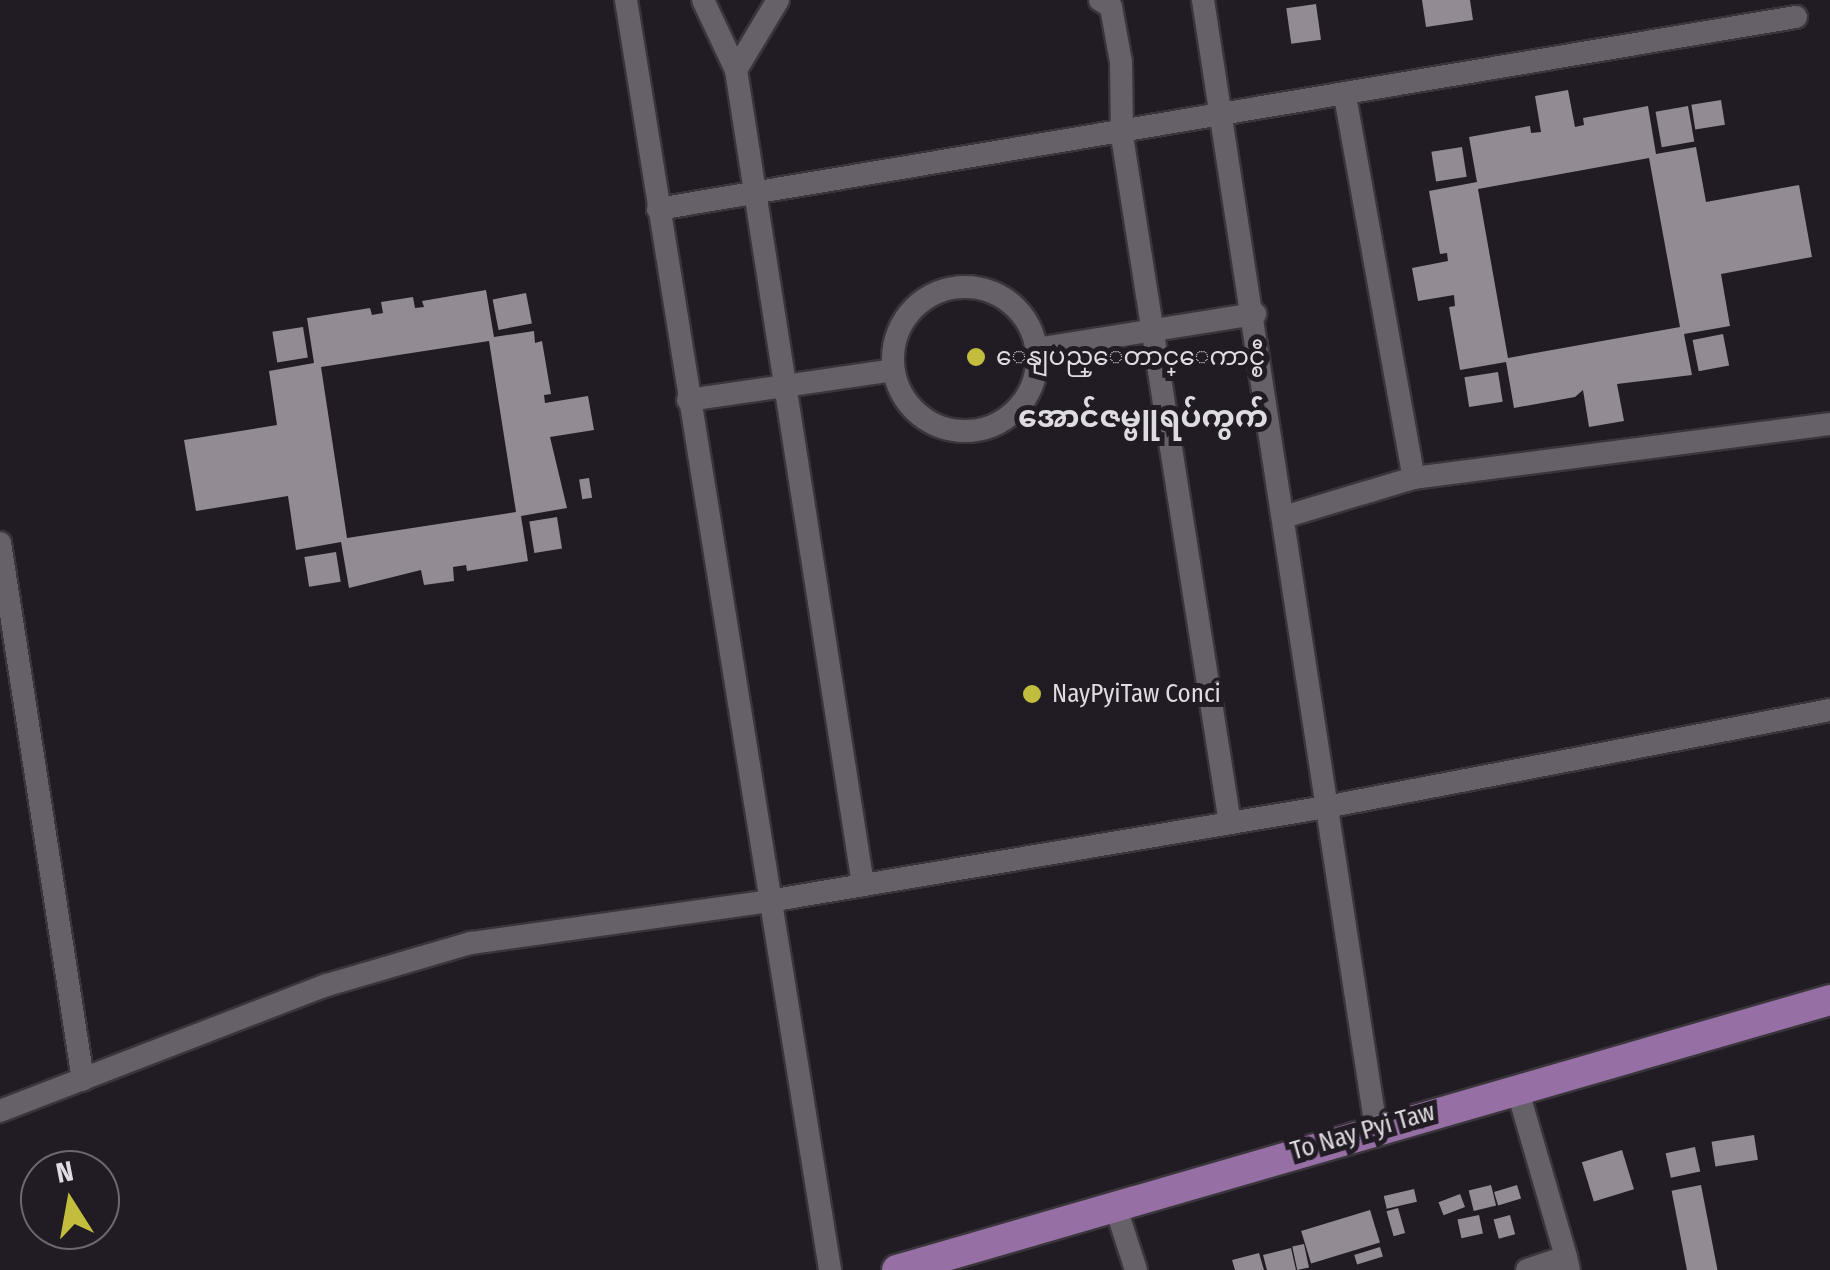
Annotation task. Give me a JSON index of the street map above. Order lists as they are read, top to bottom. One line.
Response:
{"streets":{"main road":["To Nay Pyi Taw"]},"districts":["အောင်ဇမ္ဗူရပ်ကွက်"],"places":["ေနျပည္ေတာင္ေကာင္စီ","NayPyiTaw Conci"],"north":"top"}
